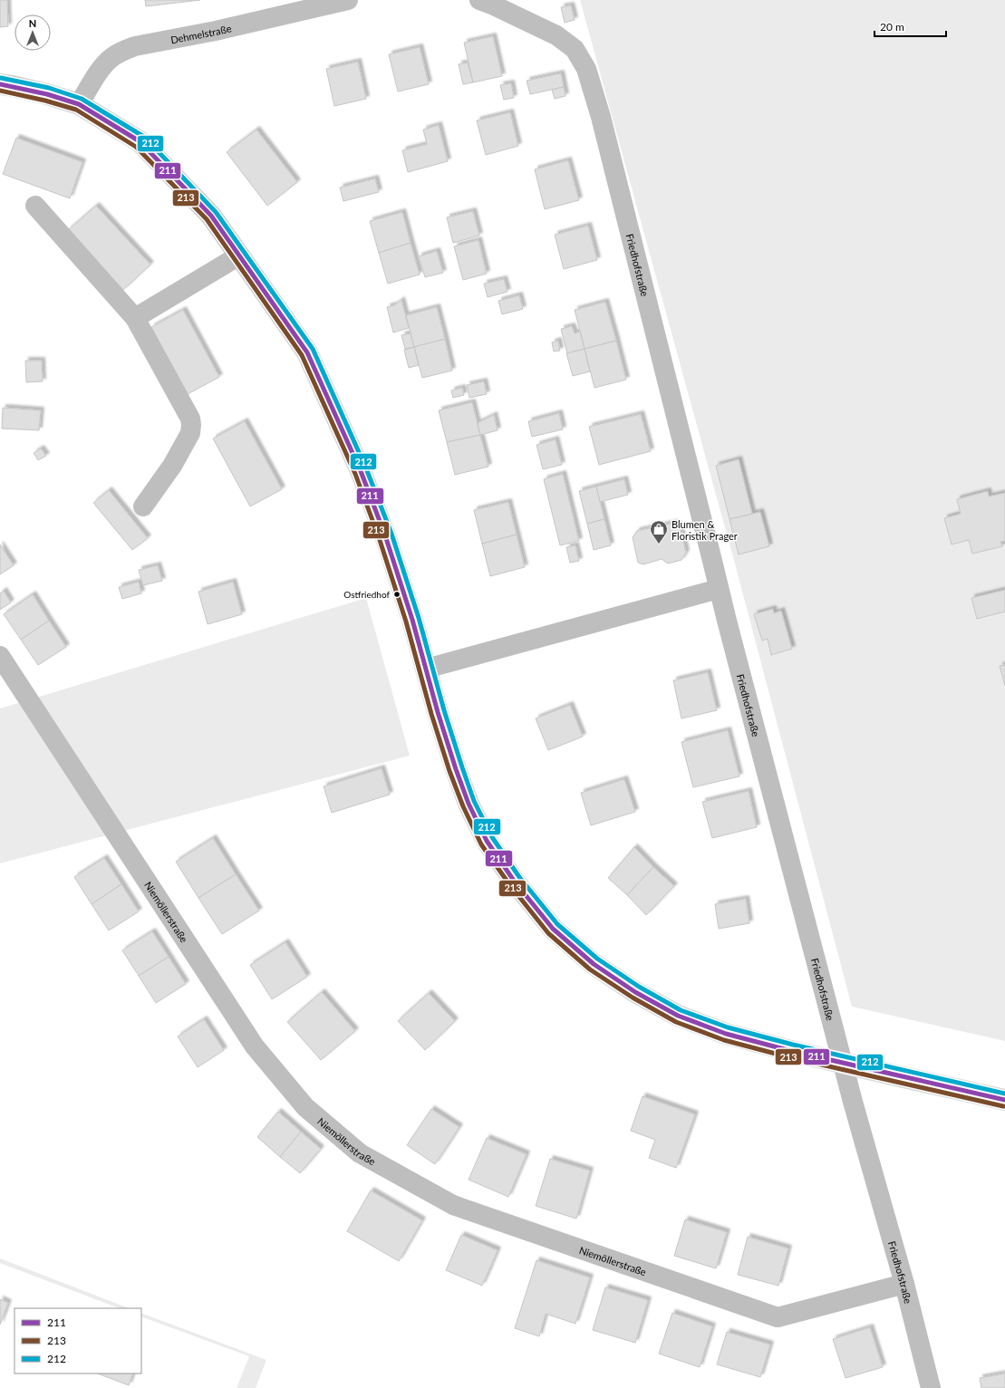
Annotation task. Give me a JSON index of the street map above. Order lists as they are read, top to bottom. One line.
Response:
{"streets":{"street":["Dehmelstraße","Friedhofstraße","Niemöllerstraße"]},"crossings":[["Friedhofstraße","Niemöllerstraße"]],"places":{"shop":["Blumen & Floristik Prager"],"other":["Ostfriedhof"]},"lines":["transit line 212","transit line 211","transit line 213"],"legend":["211","213","212"],"scale_bar":"20 m","north":"top"}
